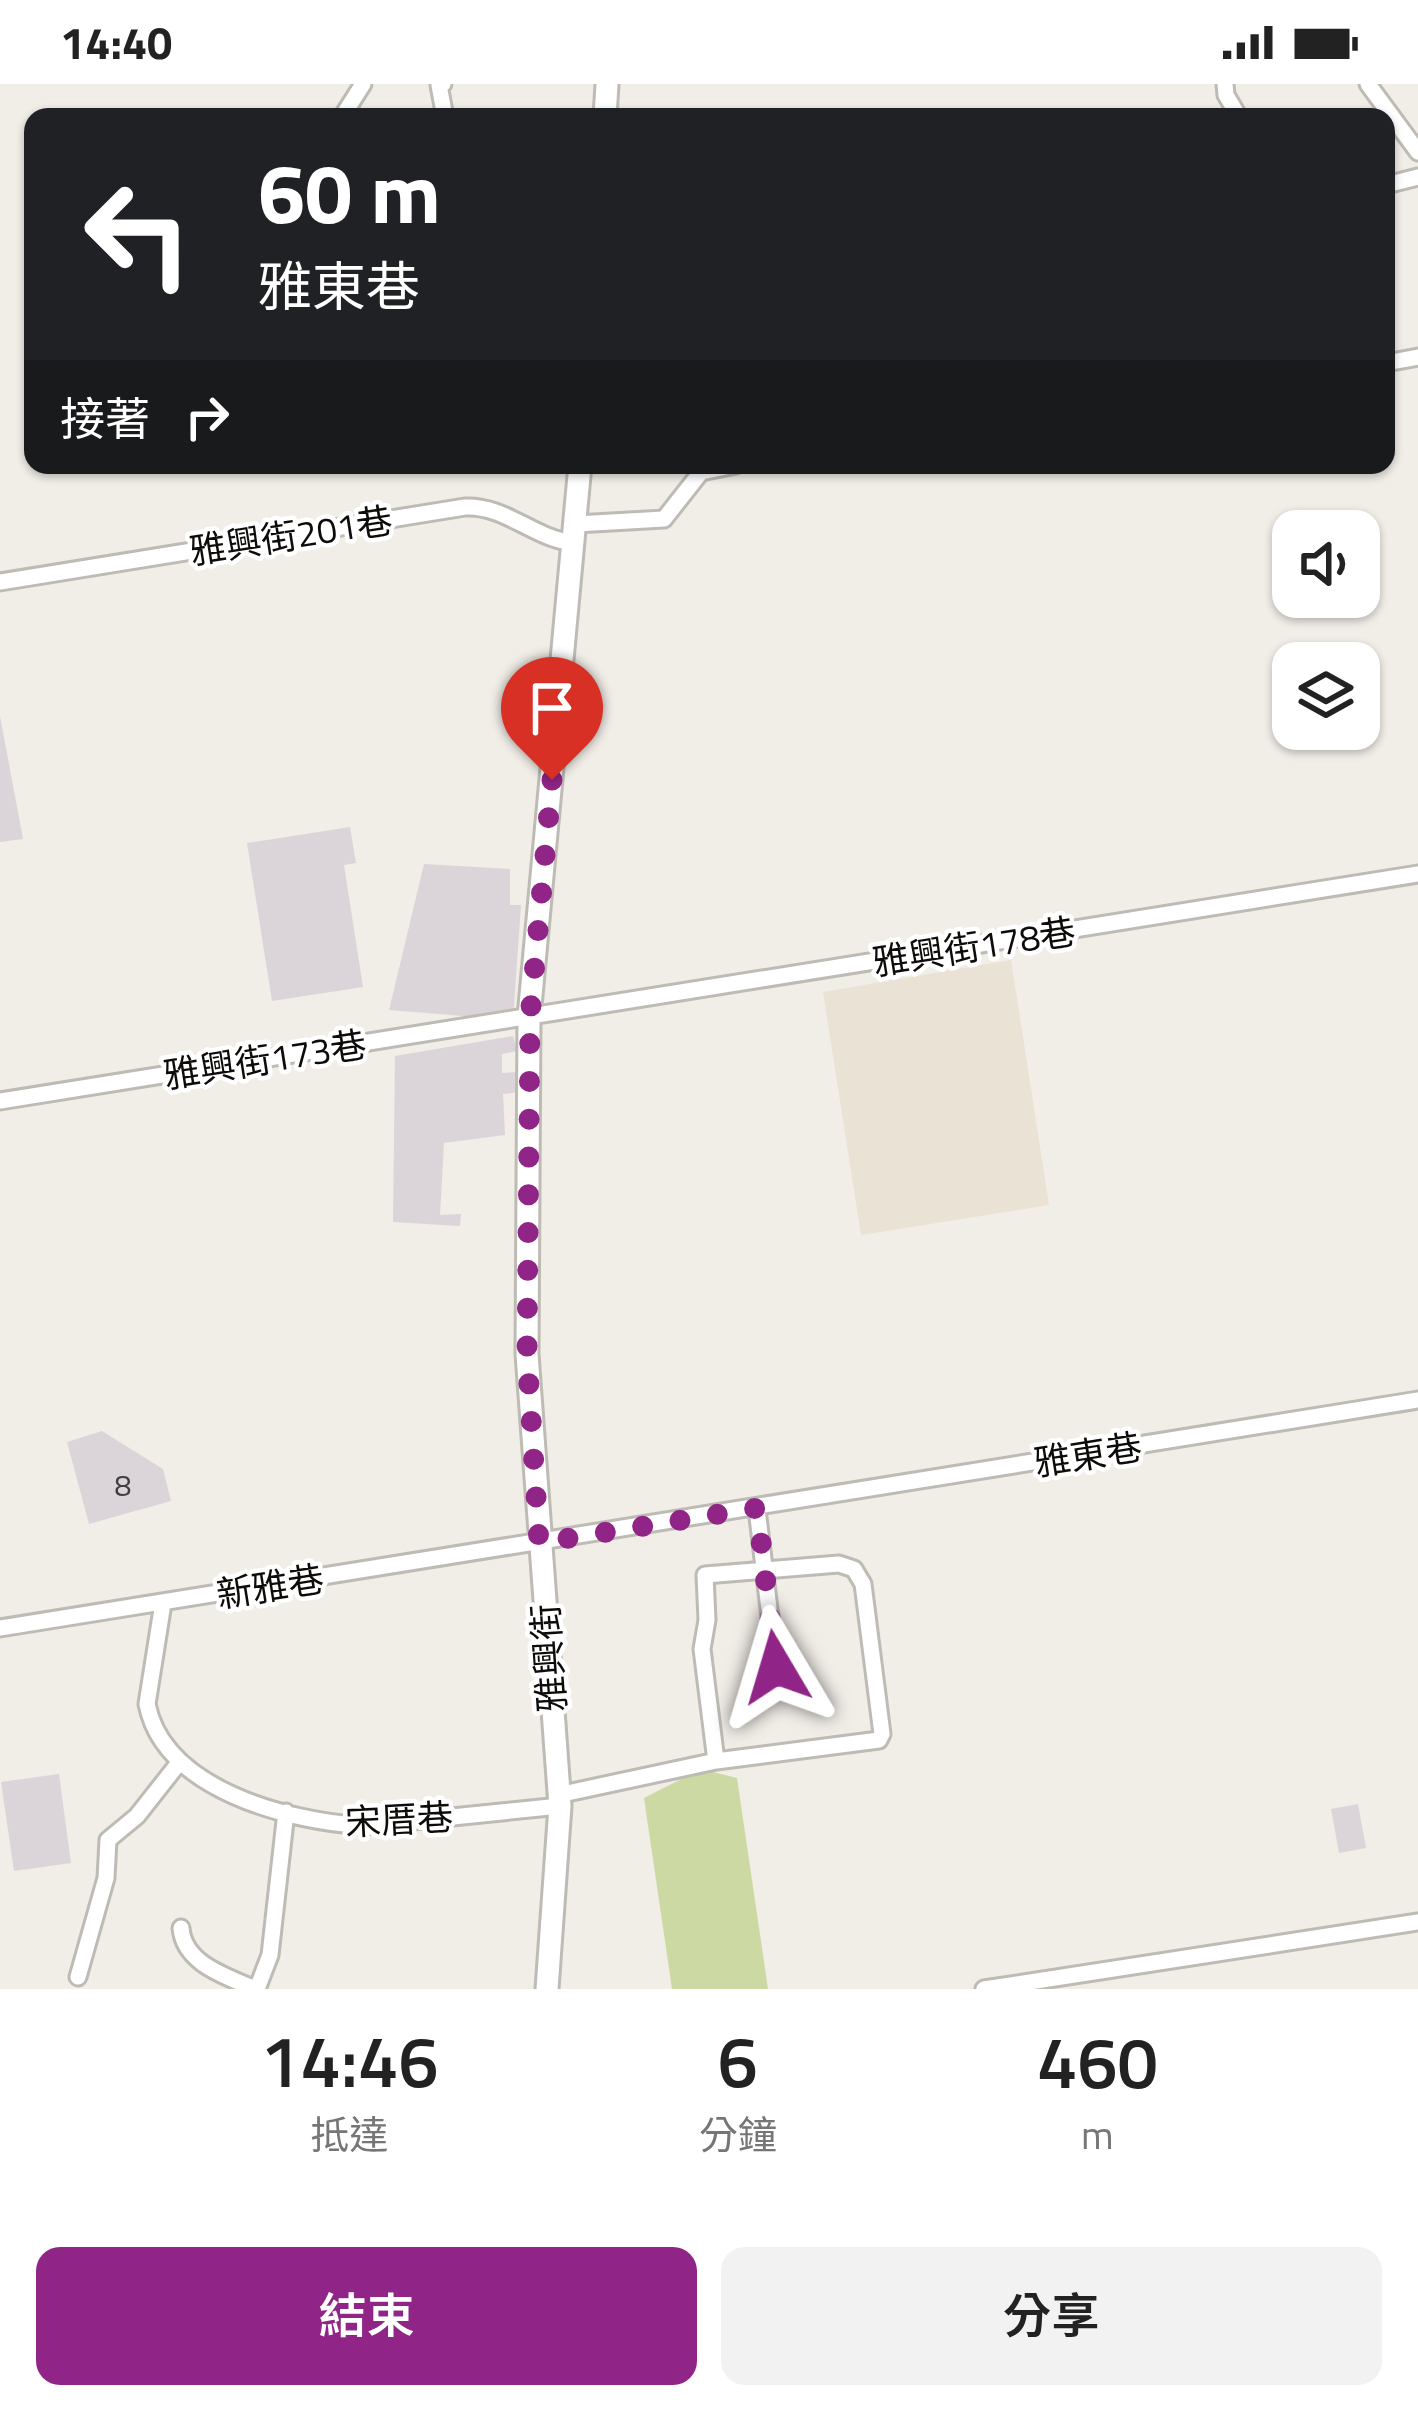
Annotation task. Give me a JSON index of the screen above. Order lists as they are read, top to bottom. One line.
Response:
{"streets":{"street":["雅興街201巷","雅興街178巷","雅興街173巷","雅東巷","新雅巷","雅興街","宋厝巷"]},"crossings":[["雅興街201巷","雅興街"],["雅興街178巷","雅興街173巷"],["雅興街178巷","雅興街"],["雅興街173巷","雅興街"],["雅東巷","新雅巷"],["雅東巷","雅興街"],["新雅巷","雅興街"],["雅興街","宋厝巷"]],"house_numbers":["8"],"page":{"status":"14:40","turn":["60 m","雅東巷"],"then":"接著","eta":["14:46","抵達","6","分鐘","460","m"],"buttons":["結束","分享"]}}
